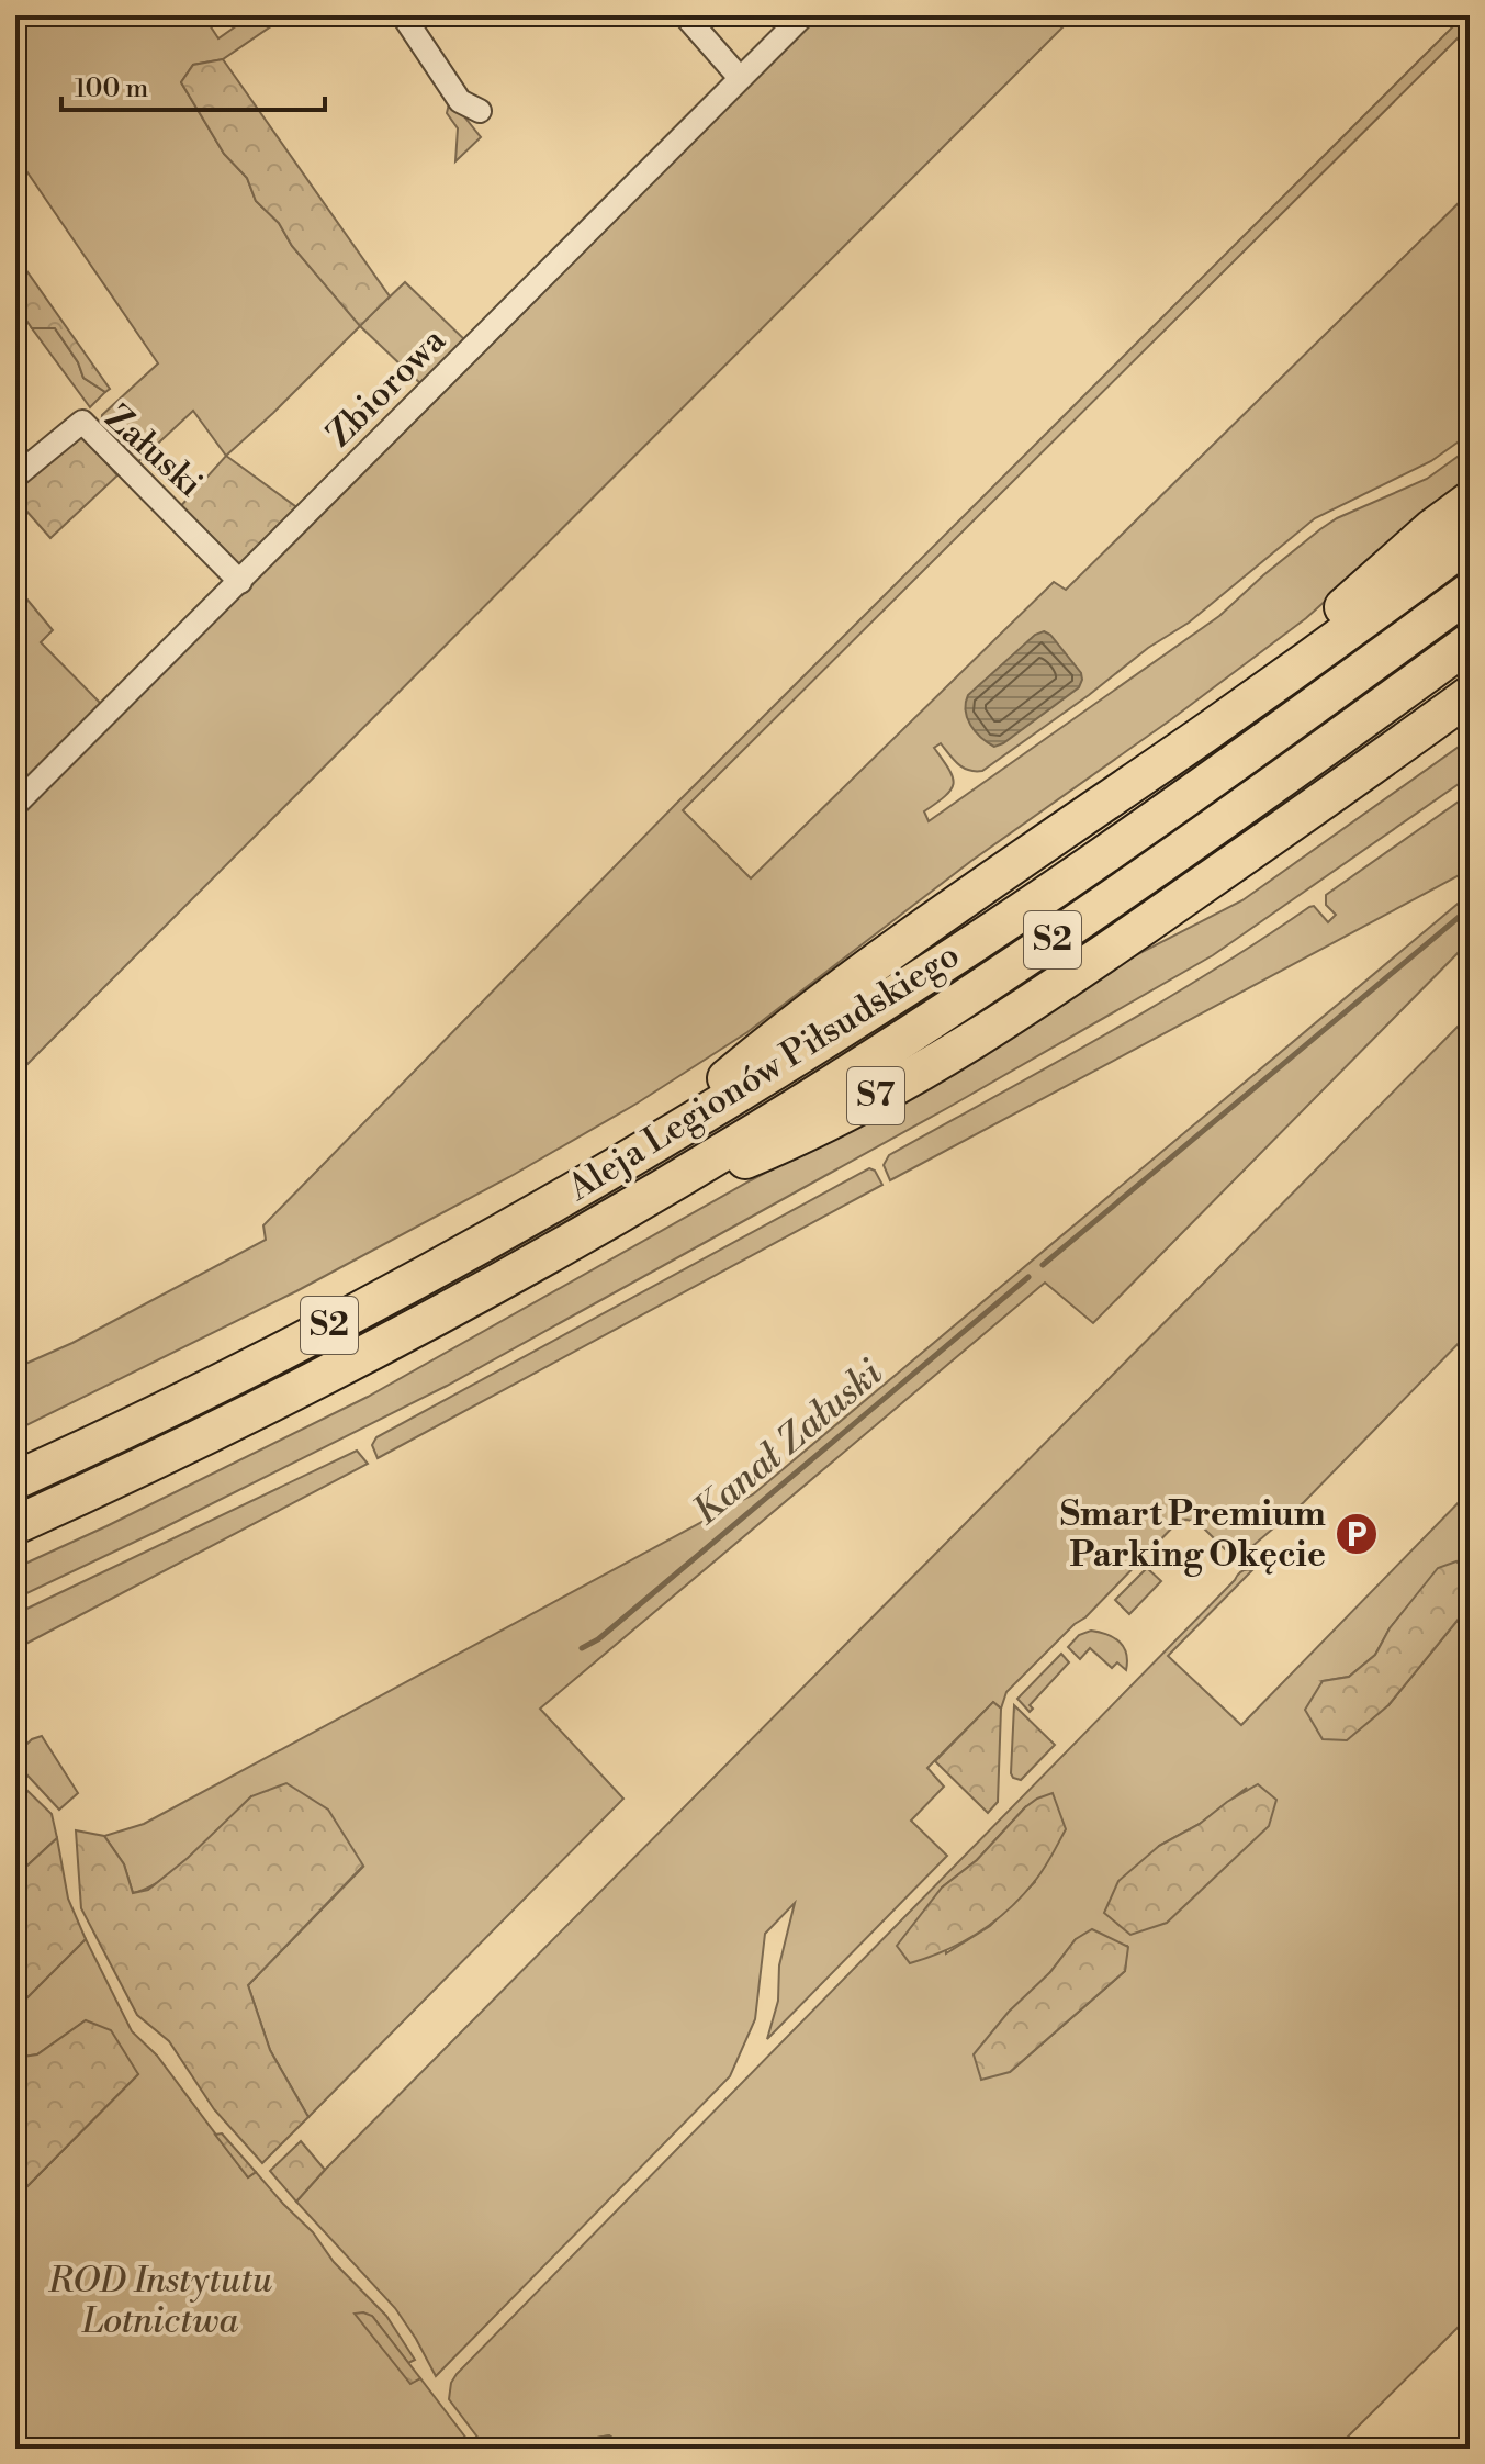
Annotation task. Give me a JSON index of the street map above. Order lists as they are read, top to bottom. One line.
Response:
{"streets":{"highway":["S2","Aleja Legionów Piłsudskiego","S7"],"street":["Zbiorowa","Załuski"]},"crossings":[["Zbiorowa","Załuski"],["Aleja Legionów Piłsudskiego","S7"]],"water":["Kanał Załuski"],"parks":["ROD Instytutu Lotnictwa"],"places":{"parking":["Smart Premium Parking Okęcie"]},"scale_bar":"100 m"}
